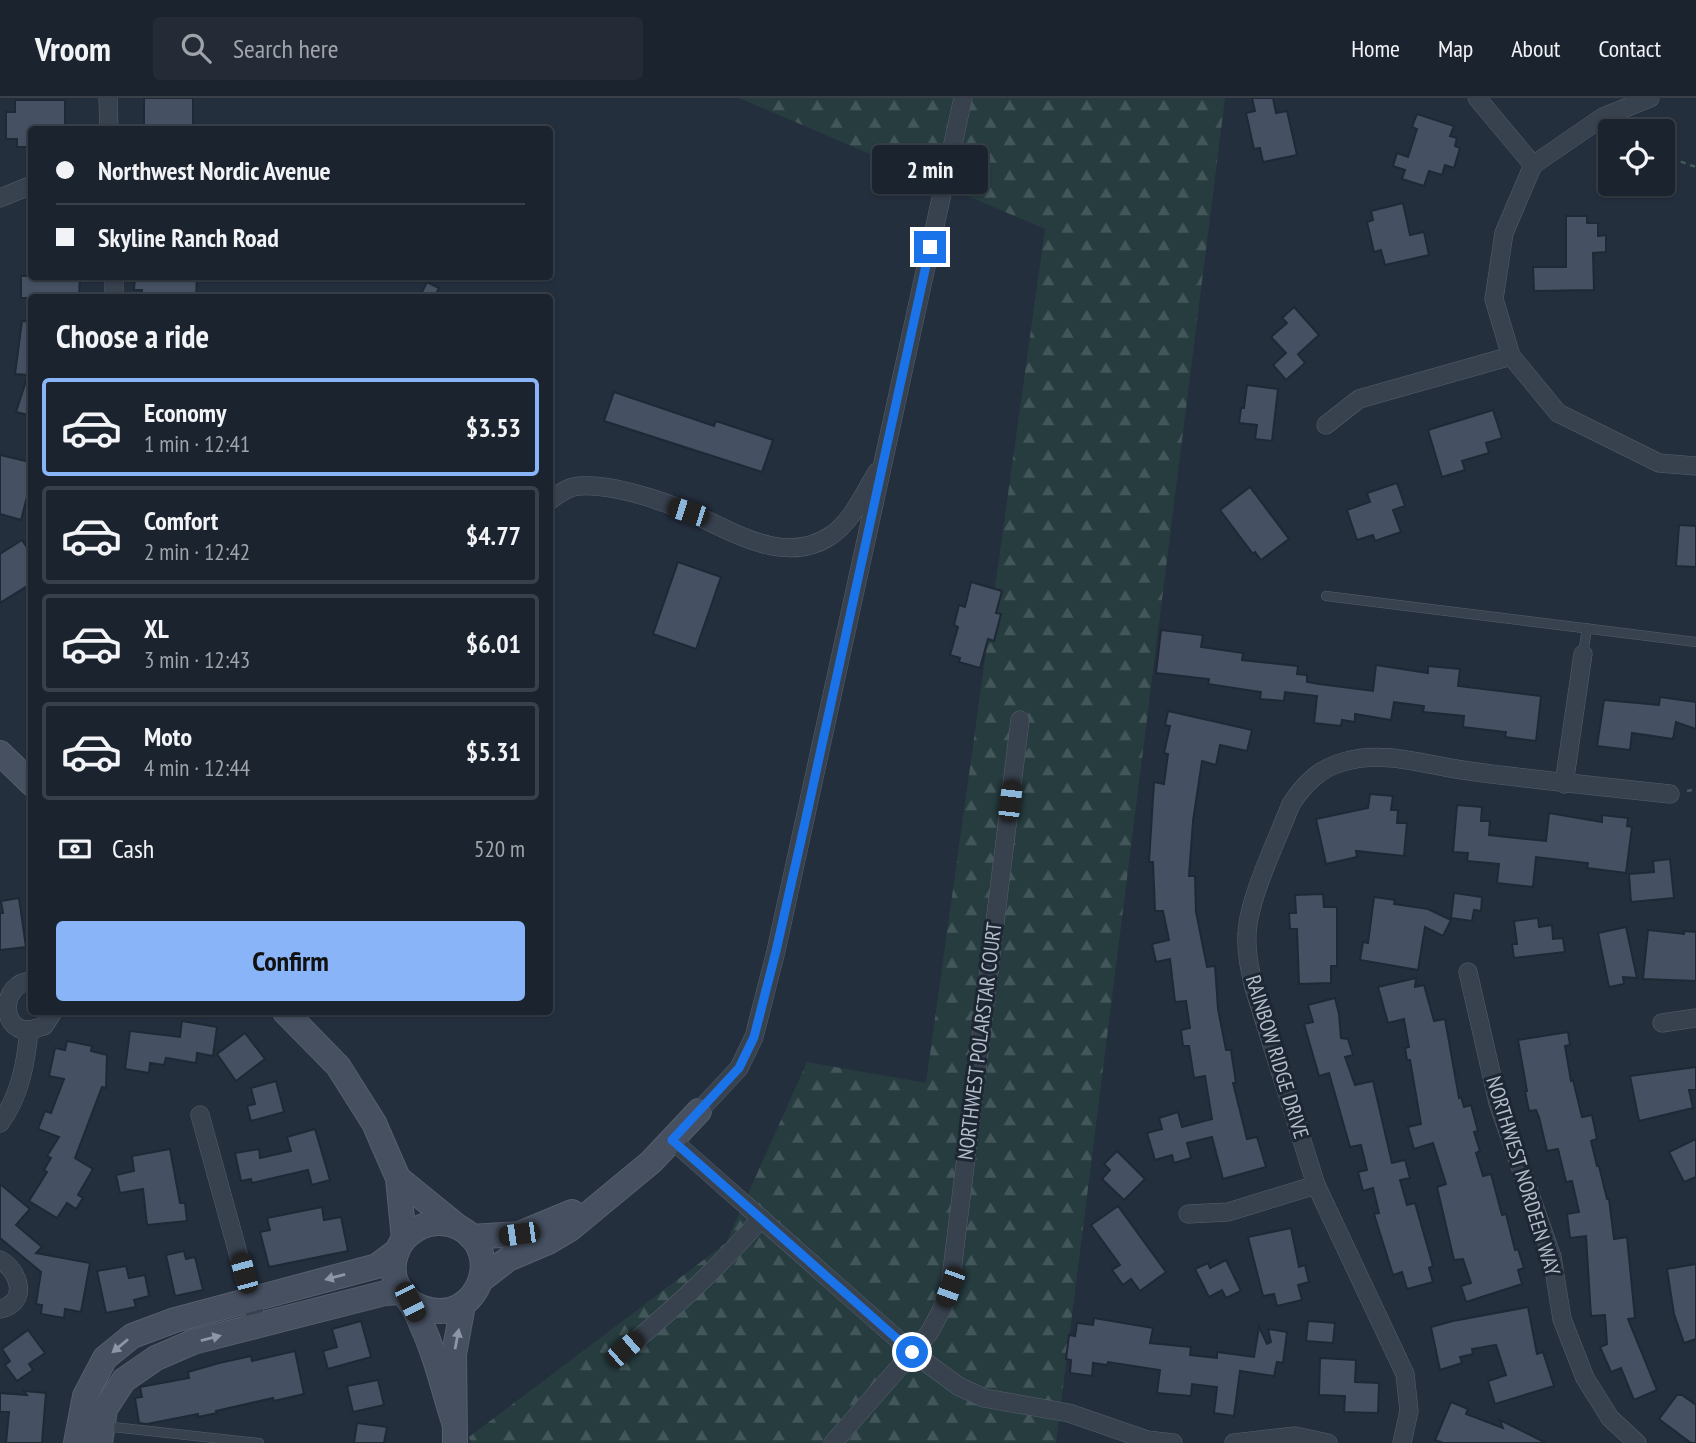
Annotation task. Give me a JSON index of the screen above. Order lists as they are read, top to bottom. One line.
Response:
{"streets":{"street":["NORTHWEST POLARSTAR COURT","RAINBOW RIDGE DRIVE","NORTHWEST NORDEEN WAY"]},"page":{"header":"Vroom","search":"Search here","nav":["Home","Map","About","Contact"],"banner":["Northwest Nordic Avenue","Skyline Ranch Road"],"bubble":"2 min","heading":"Choose a ride","list":[{"name":"Economy","note":"1 min · 12:41","value":"$3.53"},{"name":"Comfort","note":"2 min · 12:42","value":"$4.77"},{"name":"XL","note":"3 min · 12:43","value":"$6.01"},{"name":"Moto","note":"4 min · 12:44","value":"$5.31"}],"pay":["Cash","520 m"],"buttons":"Confirm"}}
